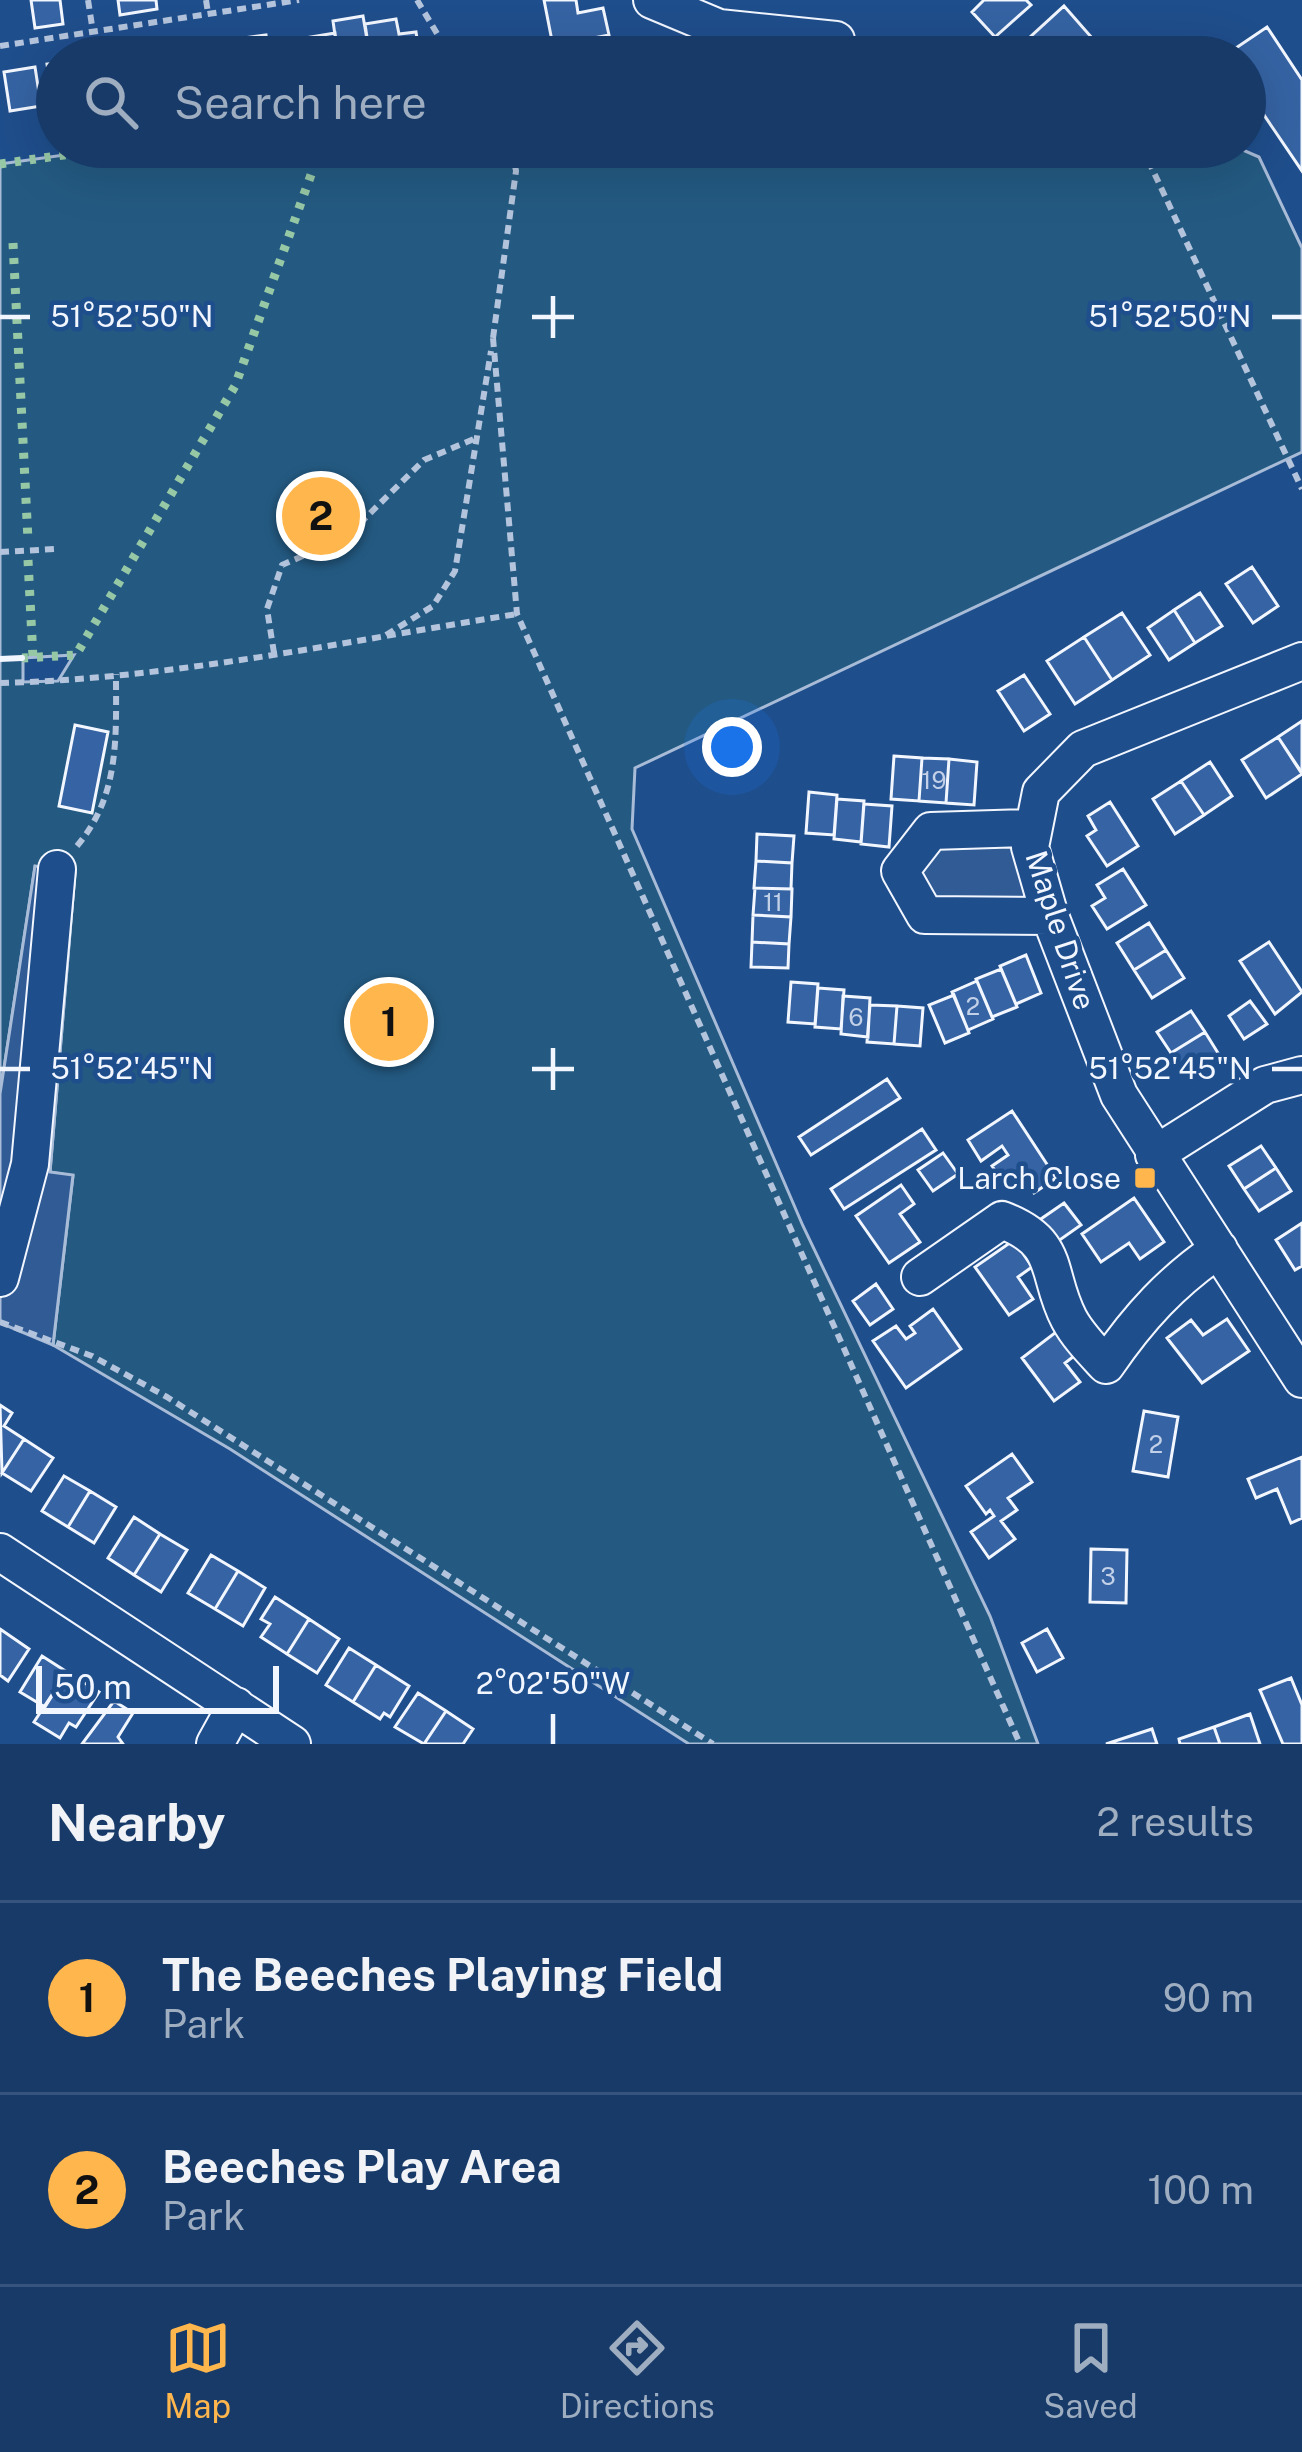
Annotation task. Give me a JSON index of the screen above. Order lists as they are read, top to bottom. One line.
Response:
{"streets":{"street":["Maple Drive"]},"places":{"transit":["Larch Close"]},"house_numbers":["19","11","2","6","2","3"],"scale_bar":"50 m","page":{"search":"Search here","pins":["2","1"],"scale":"50 m","heading":["Nearby","2 results"],"list":[{"mark":"1","name":"The Beeches Playing Field","note":"Park","value":"90 m"},{"mark":"2","name":"Beeches Play Area","note":"Park","value":"100 m"}],"nav":["Map","Directions","Saved"]},"coordinates":["51°52'50\"N","51°52'45\"N","2°02'50\"W"]}
